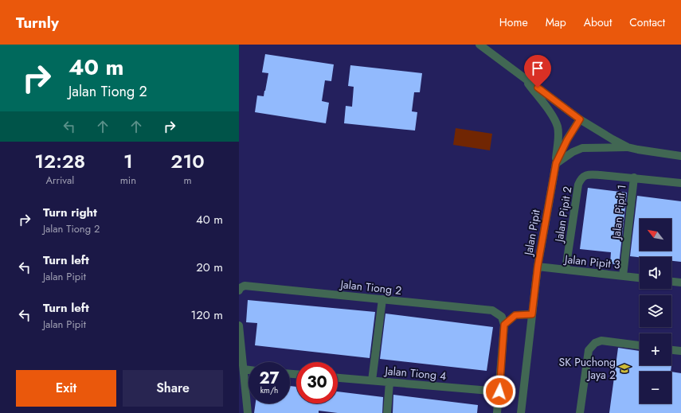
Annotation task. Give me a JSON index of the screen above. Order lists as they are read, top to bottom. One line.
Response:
{"streets":{"street":["Jalan Pipit 1","Jalan Pipit 2","Jalan Pipit","Jalan Pipit 3","Jalan Tiong 2","Jalan Tiong 4"]},"crossings":[["Jalan Pipit 1","Jalan Pipit 2"],["Jalan Pipit 1","Jalan Pipit 3"],["Jalan Pipit 2","Jalan Pipit 3"],["Jalan Pipit","Jalan Pipit 3"]],"places":{"school or university":["SK Puchong Jaya 2"]},"north":"top left","page":{"header":"Turnly","nav":["Home","Map","About","Contact"],"turn":["40 m","Jalan Tiong 2"],"eta":["12:28","Arrival","1","min","210","m"],"list":[{"name":"Turn right","note":"Jalan Tiong 2","value":"40 m"},{"name":"Turn left","note":"Jalan Pipit","value":"20 m"},{"name":"Turn left","note":"Jalan Pipit","value":"120 m"}],"map_buttons":["+","−"],"speed":"27 km/h","limit":"30","buttons":["Exit","Share"]}}
